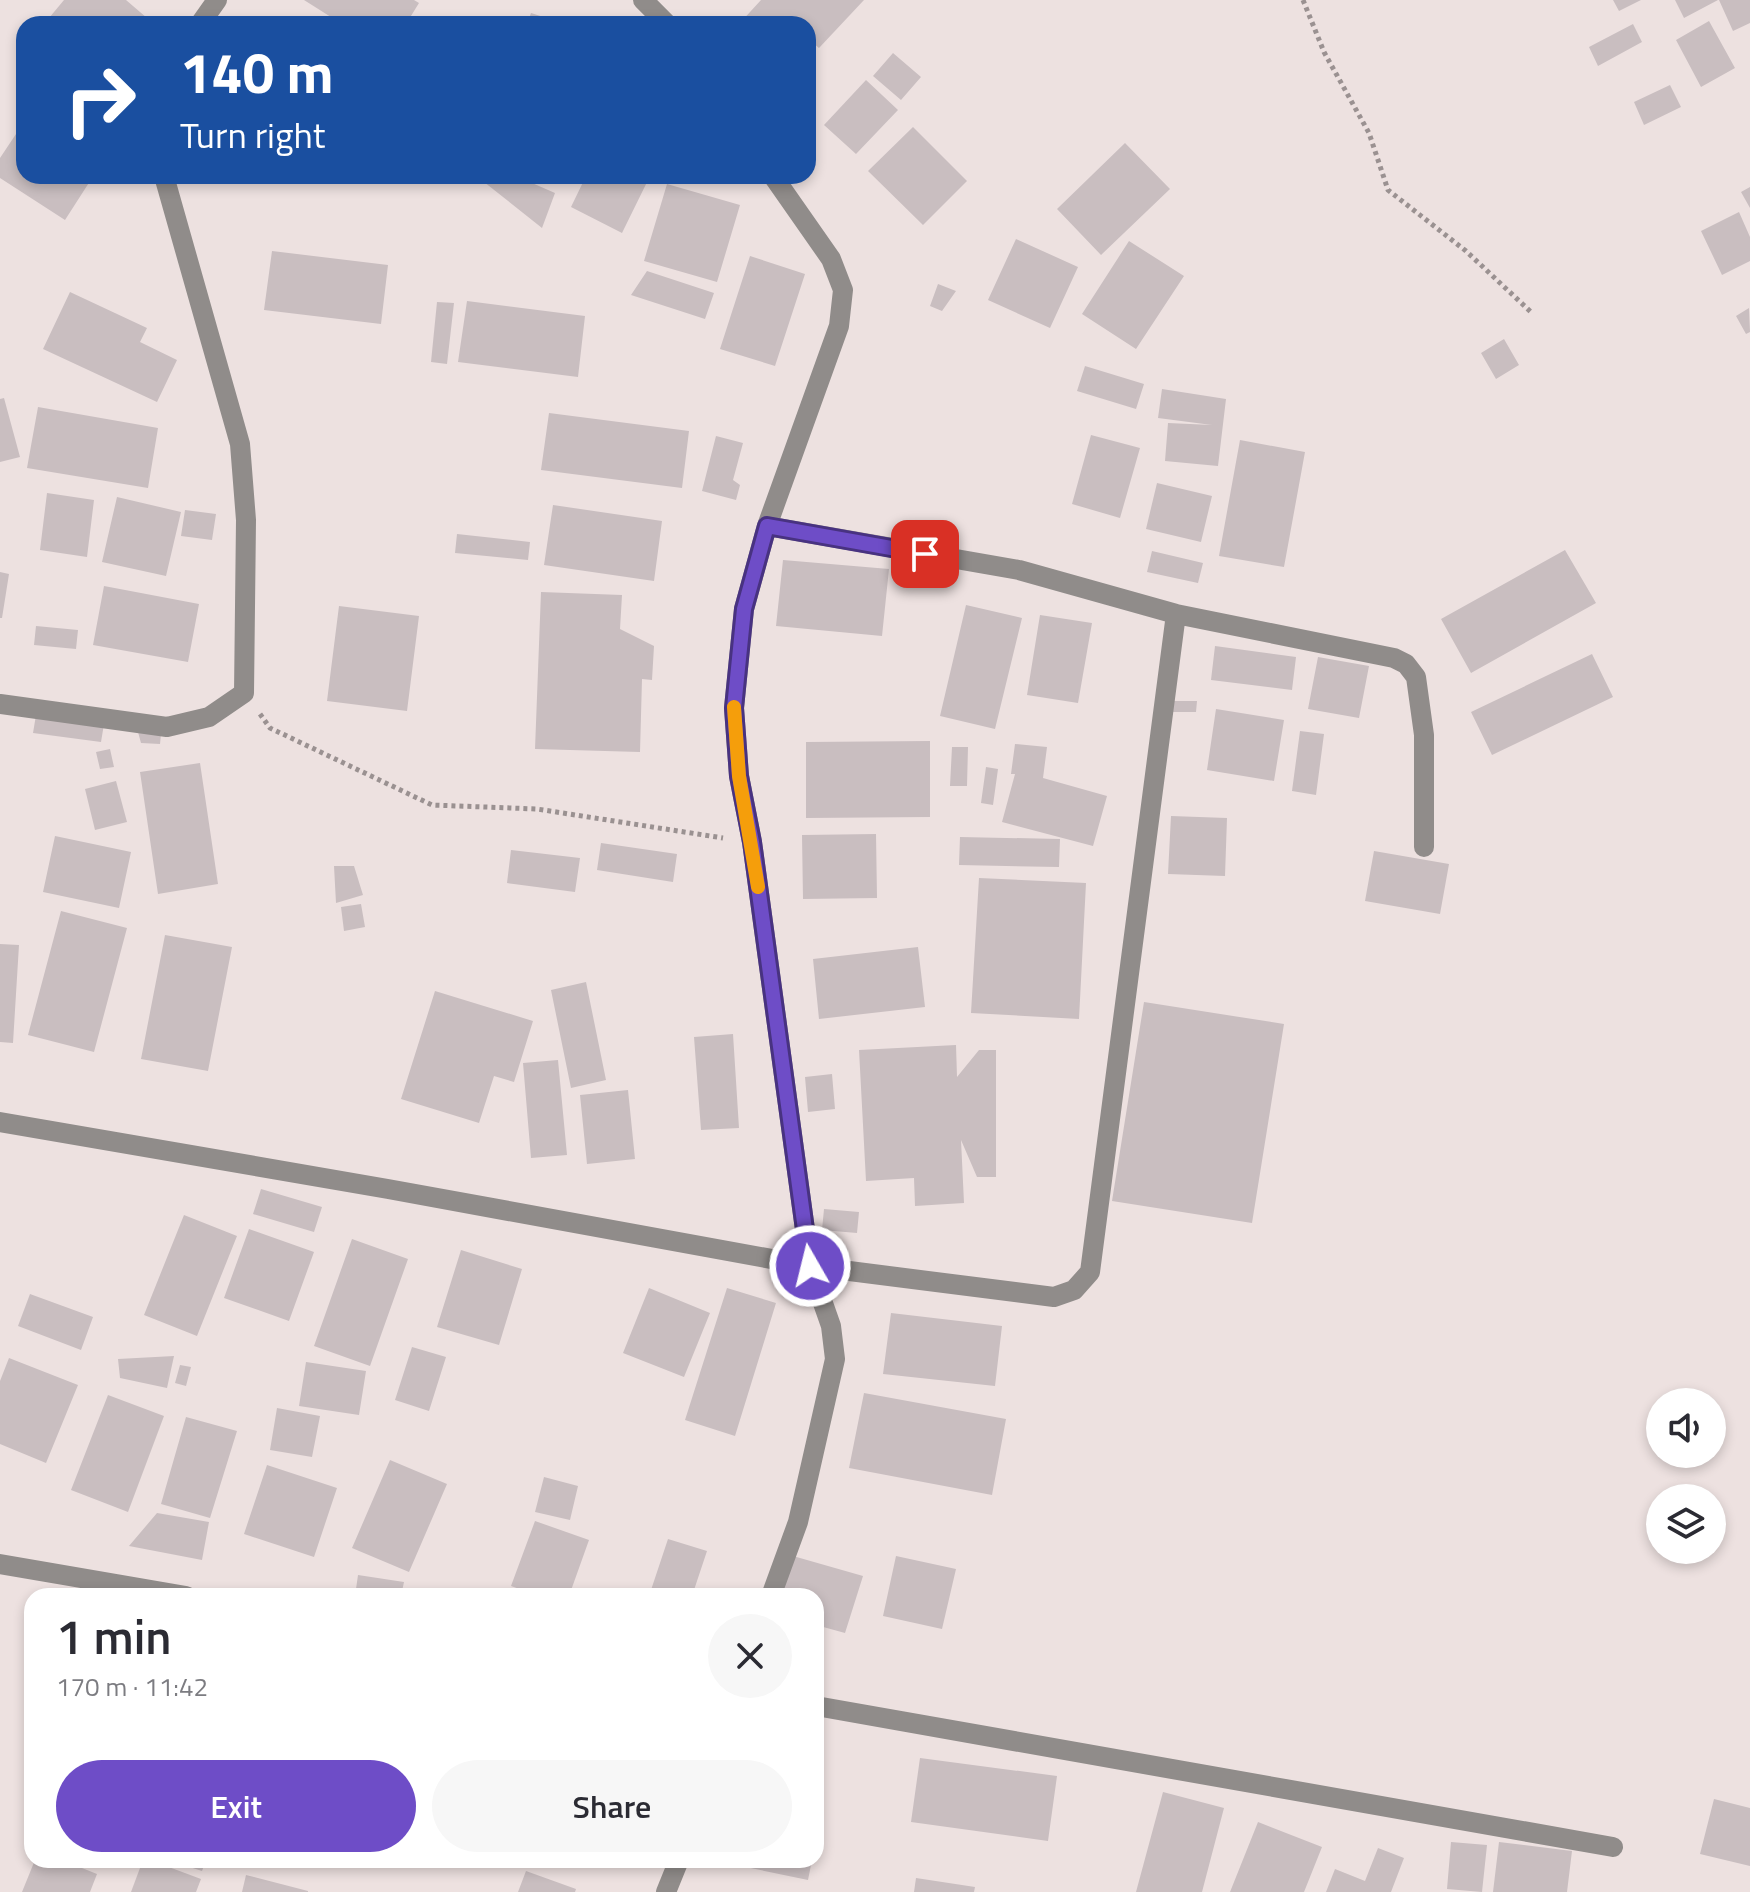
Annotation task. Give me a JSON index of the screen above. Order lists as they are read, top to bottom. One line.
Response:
{"page":{"turn":["140 m","Turn right"],"heading":["1 min","170 m · 11:42"],"buttons":["Exit","Share"]}}
